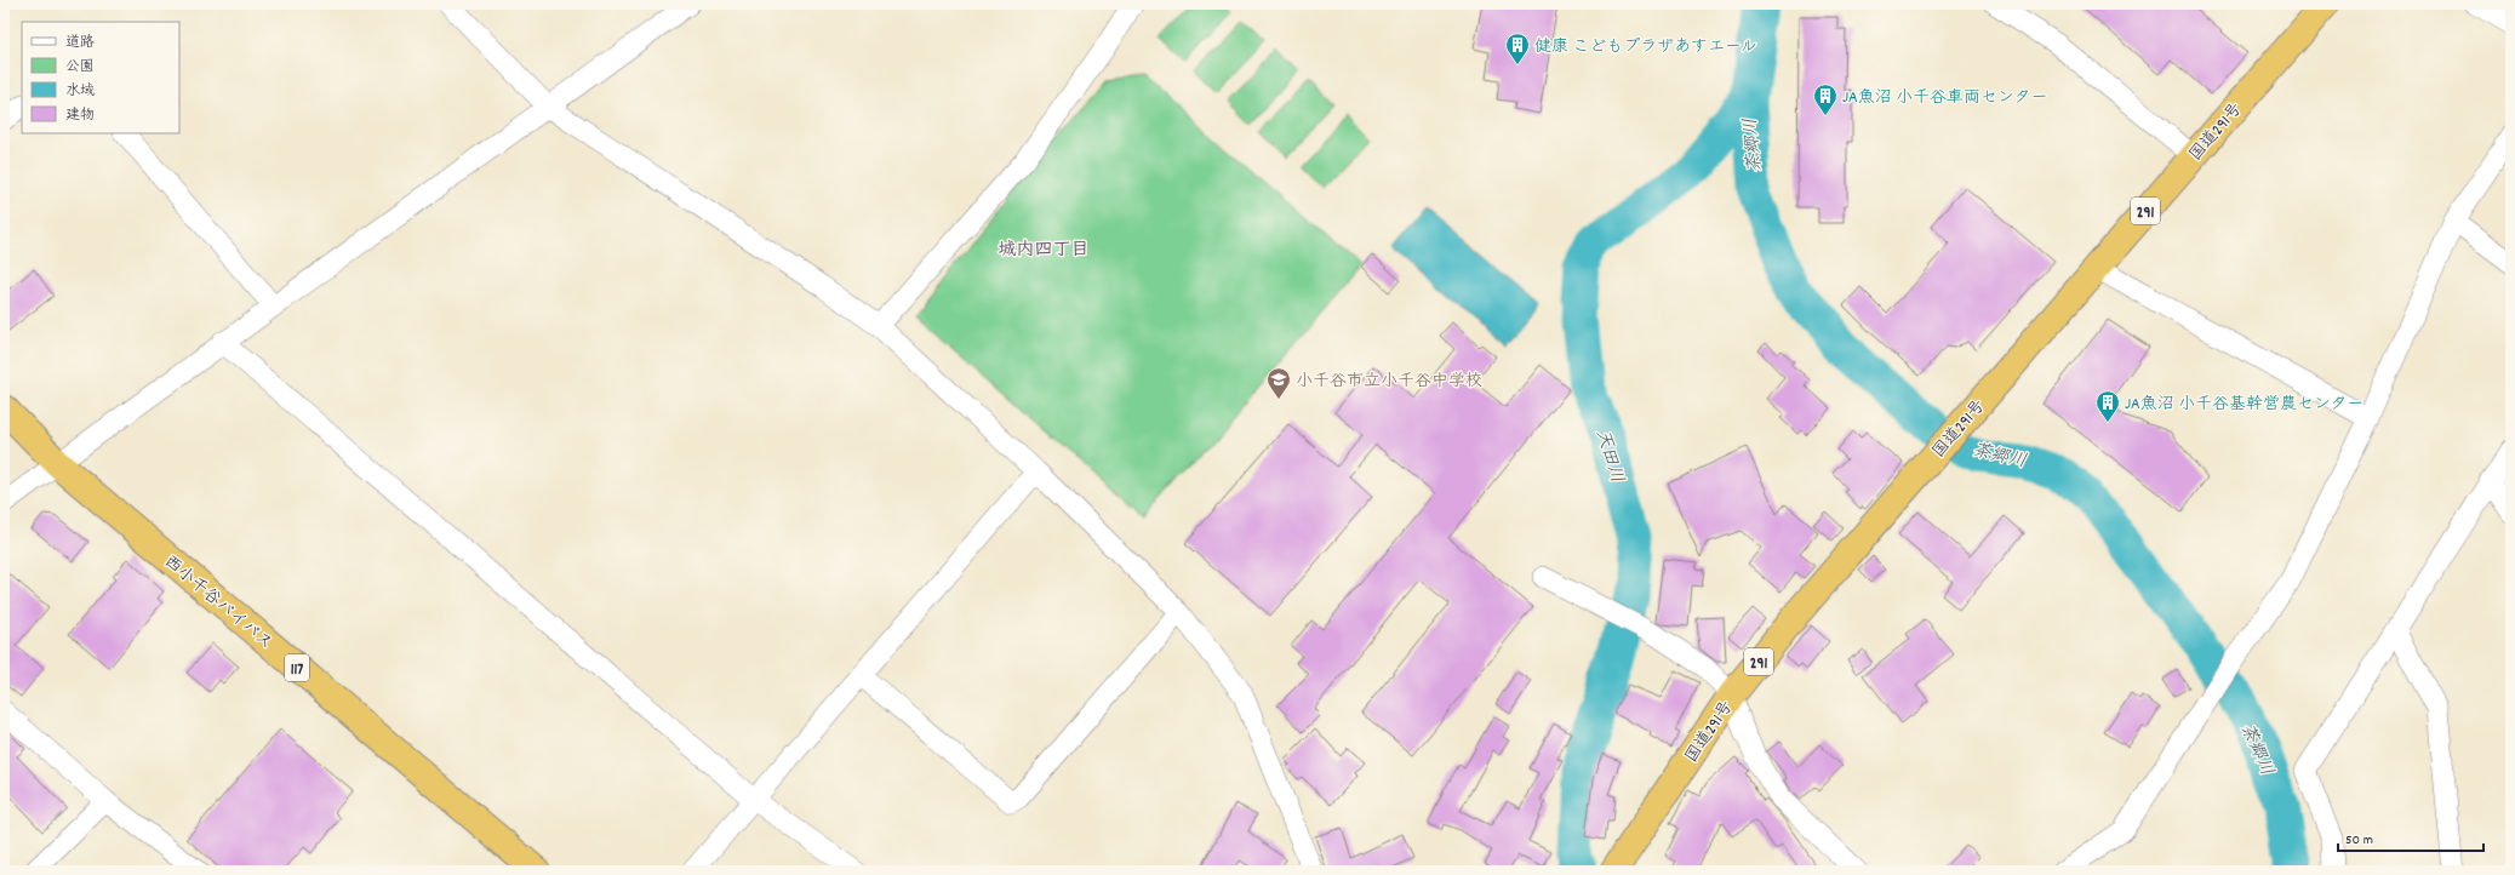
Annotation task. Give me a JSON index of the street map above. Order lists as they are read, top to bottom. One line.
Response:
{"streets":{"highway":["国道291号","291","西小千谷バイパス","117"]},"crossings":[["西小千谷バイパス","117"]],"districts":["城内四丁目"],"water":["茶郷川","天田川"],"places":{"building":["健康 こどもプラザあすエール","JA魚沼 小千谷車両センター","JA魚沼 小千谷基幹営農センター"],"school or university":["小千谷市立小千谷中学校"]},"legend":["道路","公園","水域","建物"],"scale_bar":"50 m"}
